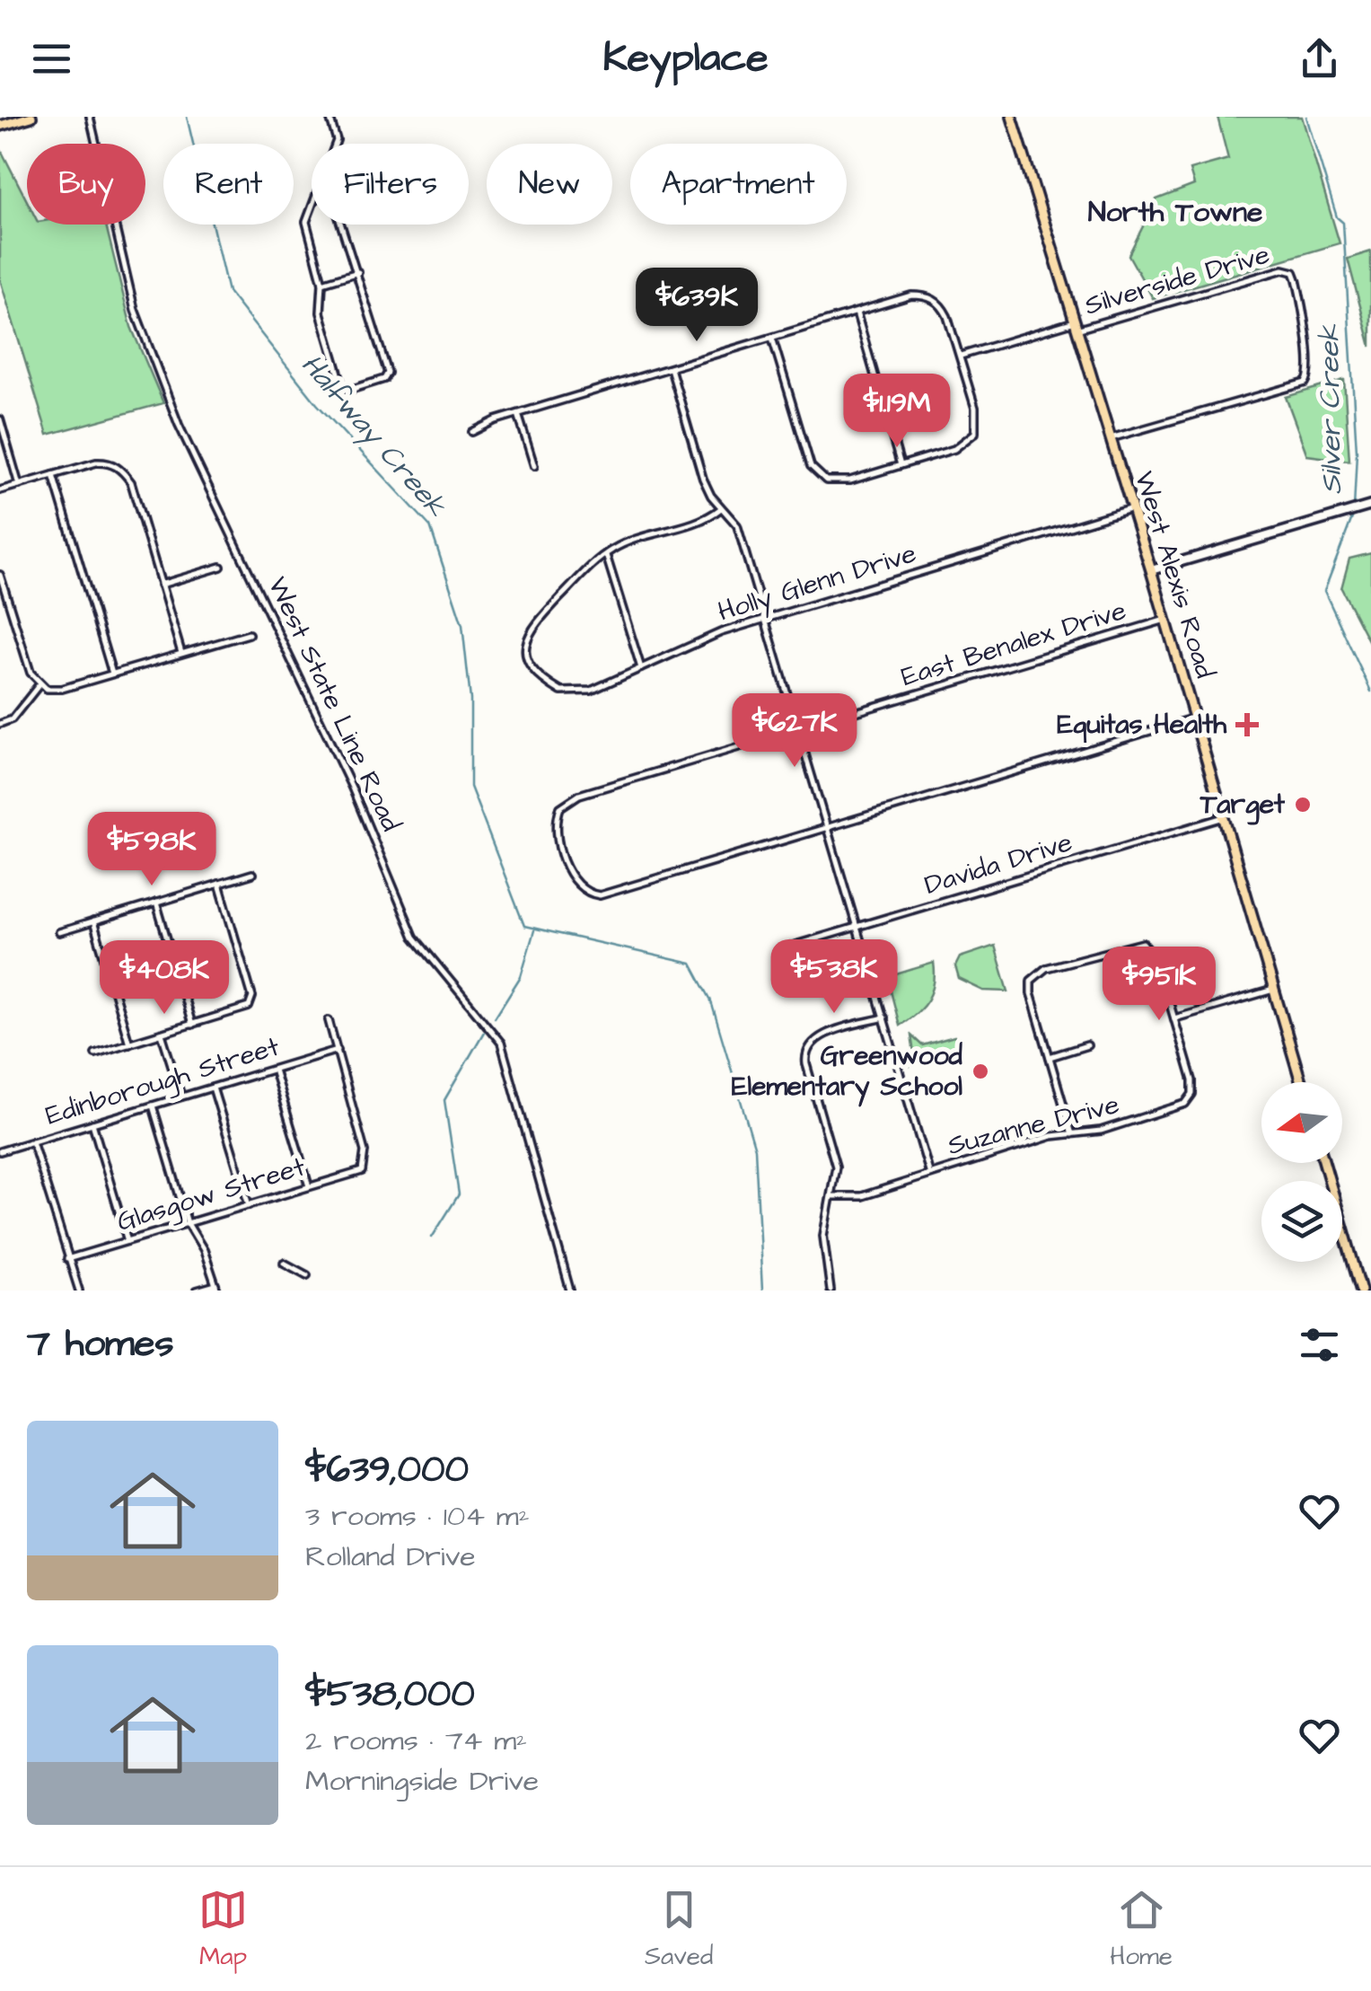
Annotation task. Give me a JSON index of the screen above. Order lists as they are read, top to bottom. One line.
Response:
{"streets":{"main road":["West Alexis Road"],"street":["Silverside Drive","Holly Glenn Drive","East Benalex Drive","West State Line Road","Davida Drive","Edinborough Street","Suzanne Drive","Glasgow Street"]},"crossings":[["Silverside Drive","West Alexis Road"],["West Alexis Road","Holly Glenn Drive"],["West Alexis Road","East Benalex Drive"],["West Alexis Road","Davida Drive"],["Edinborough Street","Glasgow Street"]],"districts":["North Towne"],"water":["Silver Creek","Halfway Creek"],"places":{"health":["Equitas Health"],"other":["Target","Greenwood Elementary School"]},"north":"left","page":{"header":"Keyplace","chip":["Buy","Rent","Filters","New","Apartment"],"price":["$639K","$1.19M","$627K","$598K","$538K","$408K","$951K"],"heading":"7 homes","list":[{"name":"$639,000","note":"3 rooms · 104 m² · Rolland Drive"},{"name":"$538,000","note":"2 rooms · 74 m² · Morningside Drive"}],"tabs":["Map","Saved","Home"]}}
